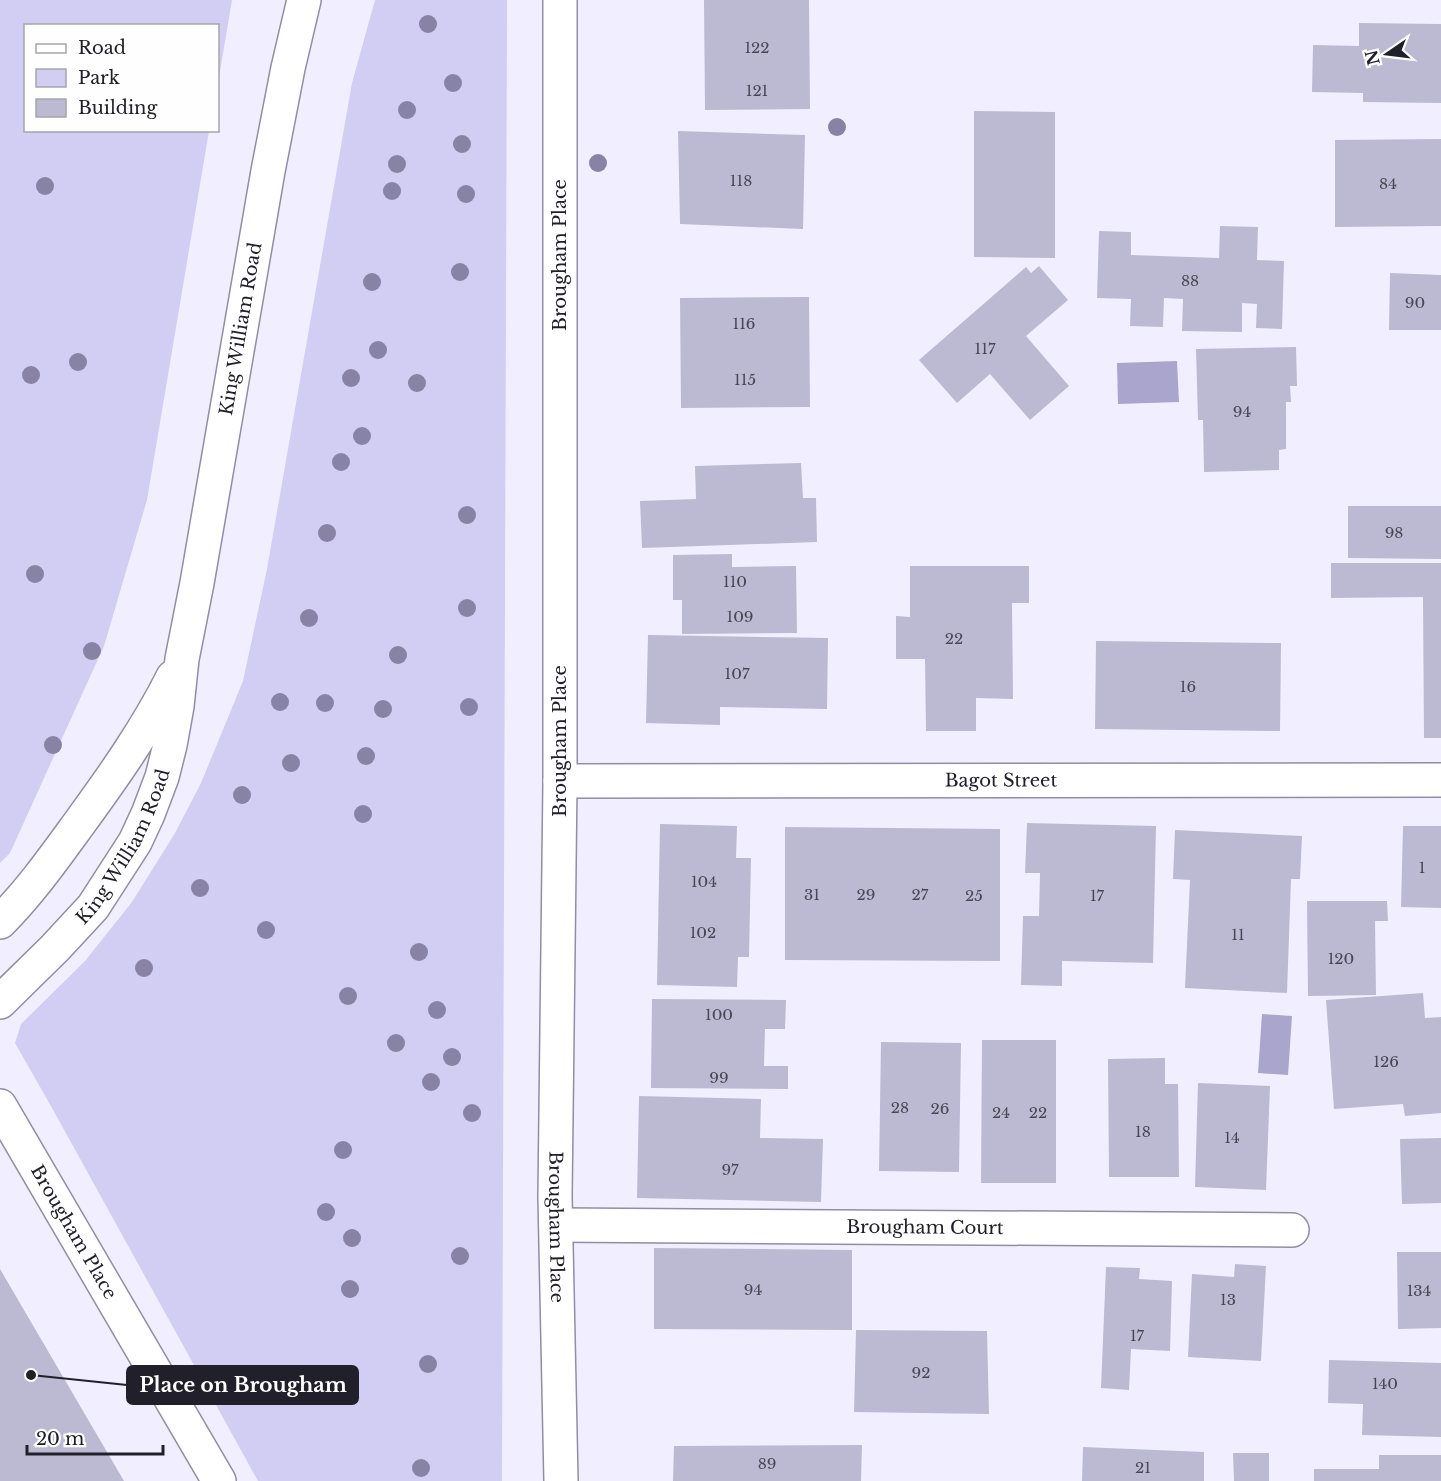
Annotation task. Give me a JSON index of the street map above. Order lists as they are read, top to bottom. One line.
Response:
{"streets":{"street":["Brougham Place","King William Road","Bagot Street","Brougham Court"]},"crossings":[["Brougham Place","Bagot Street"],["Brougham Place","Brougham Court"]],"places":["Place on Brougham"],"house_numbers":["122","121","118","84","88","90","116","117","115","94","98","110","109","22","107","16","1","104","31","29","27","25","17","102","11","120","100","126","99","28","26","24","22","18","14","97","94","134","13","17","92","140","89","21"],"legend":["Road","Park","Building"],"scale_bar":"20 m","north":"left"}
